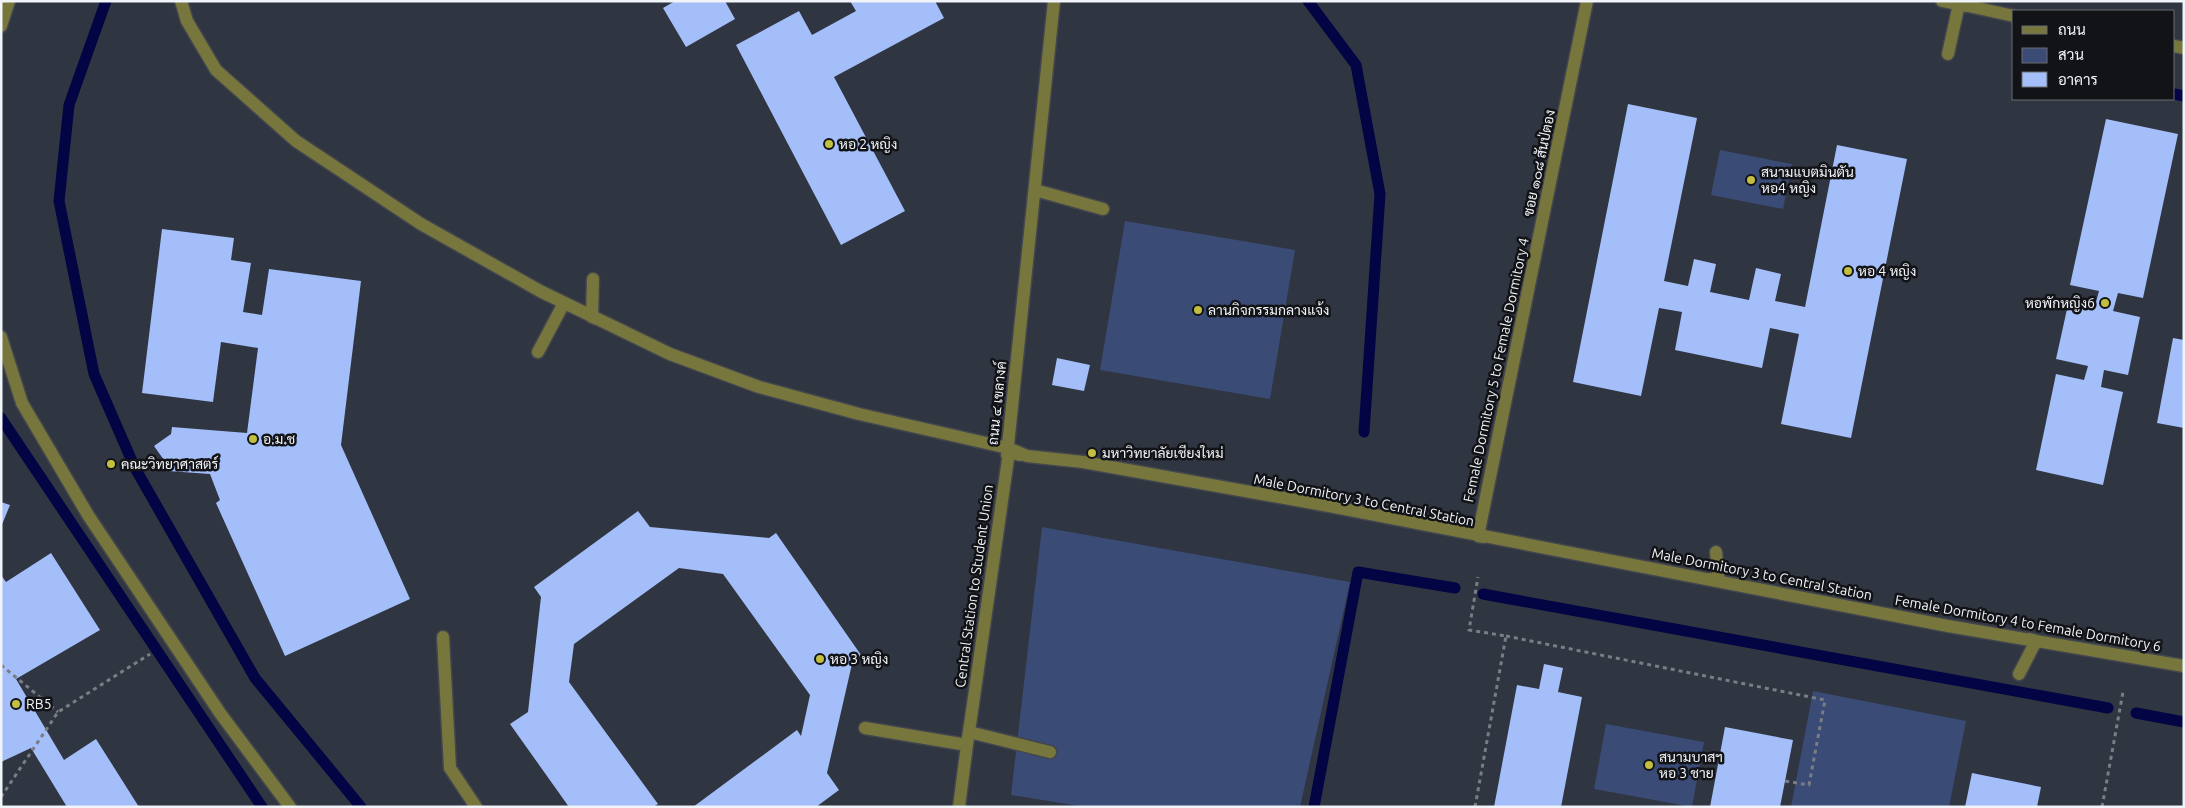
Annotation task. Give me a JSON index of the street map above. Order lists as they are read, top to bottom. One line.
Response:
{"streets":{"street":["Female Dormitory 5 to Female Dormitory 4","ถนน ๔ เขลางค์","Male Dormitory 3 to Central Station","Central Station to Student Union","Female Dormitory 4 to Female Dormitory 6"]},"crossings":[["Female Dormitory 5 to Female Dormitory 4","Male Dormitory 3 to Central Station"],["ถนน ๔ เขลางค์","Central Station to Student Union"]],"places":["หอ 2 หญิง","สนามแบตมินตัน หอ4 หญิง","หอ 4 หญิง","หอพักหญิง6","ลานกิจกรรมกลางแจ้ง","อ.ม.ช","มหาวิทยาลัยเชียงใหม่","คณะวิทยาศาสตร์","หอ 3 หญิง","RB5","สนามบาสฯ หอ 3 ชาย"],"legend":["ถนน","สวน","อาคาร"]}
